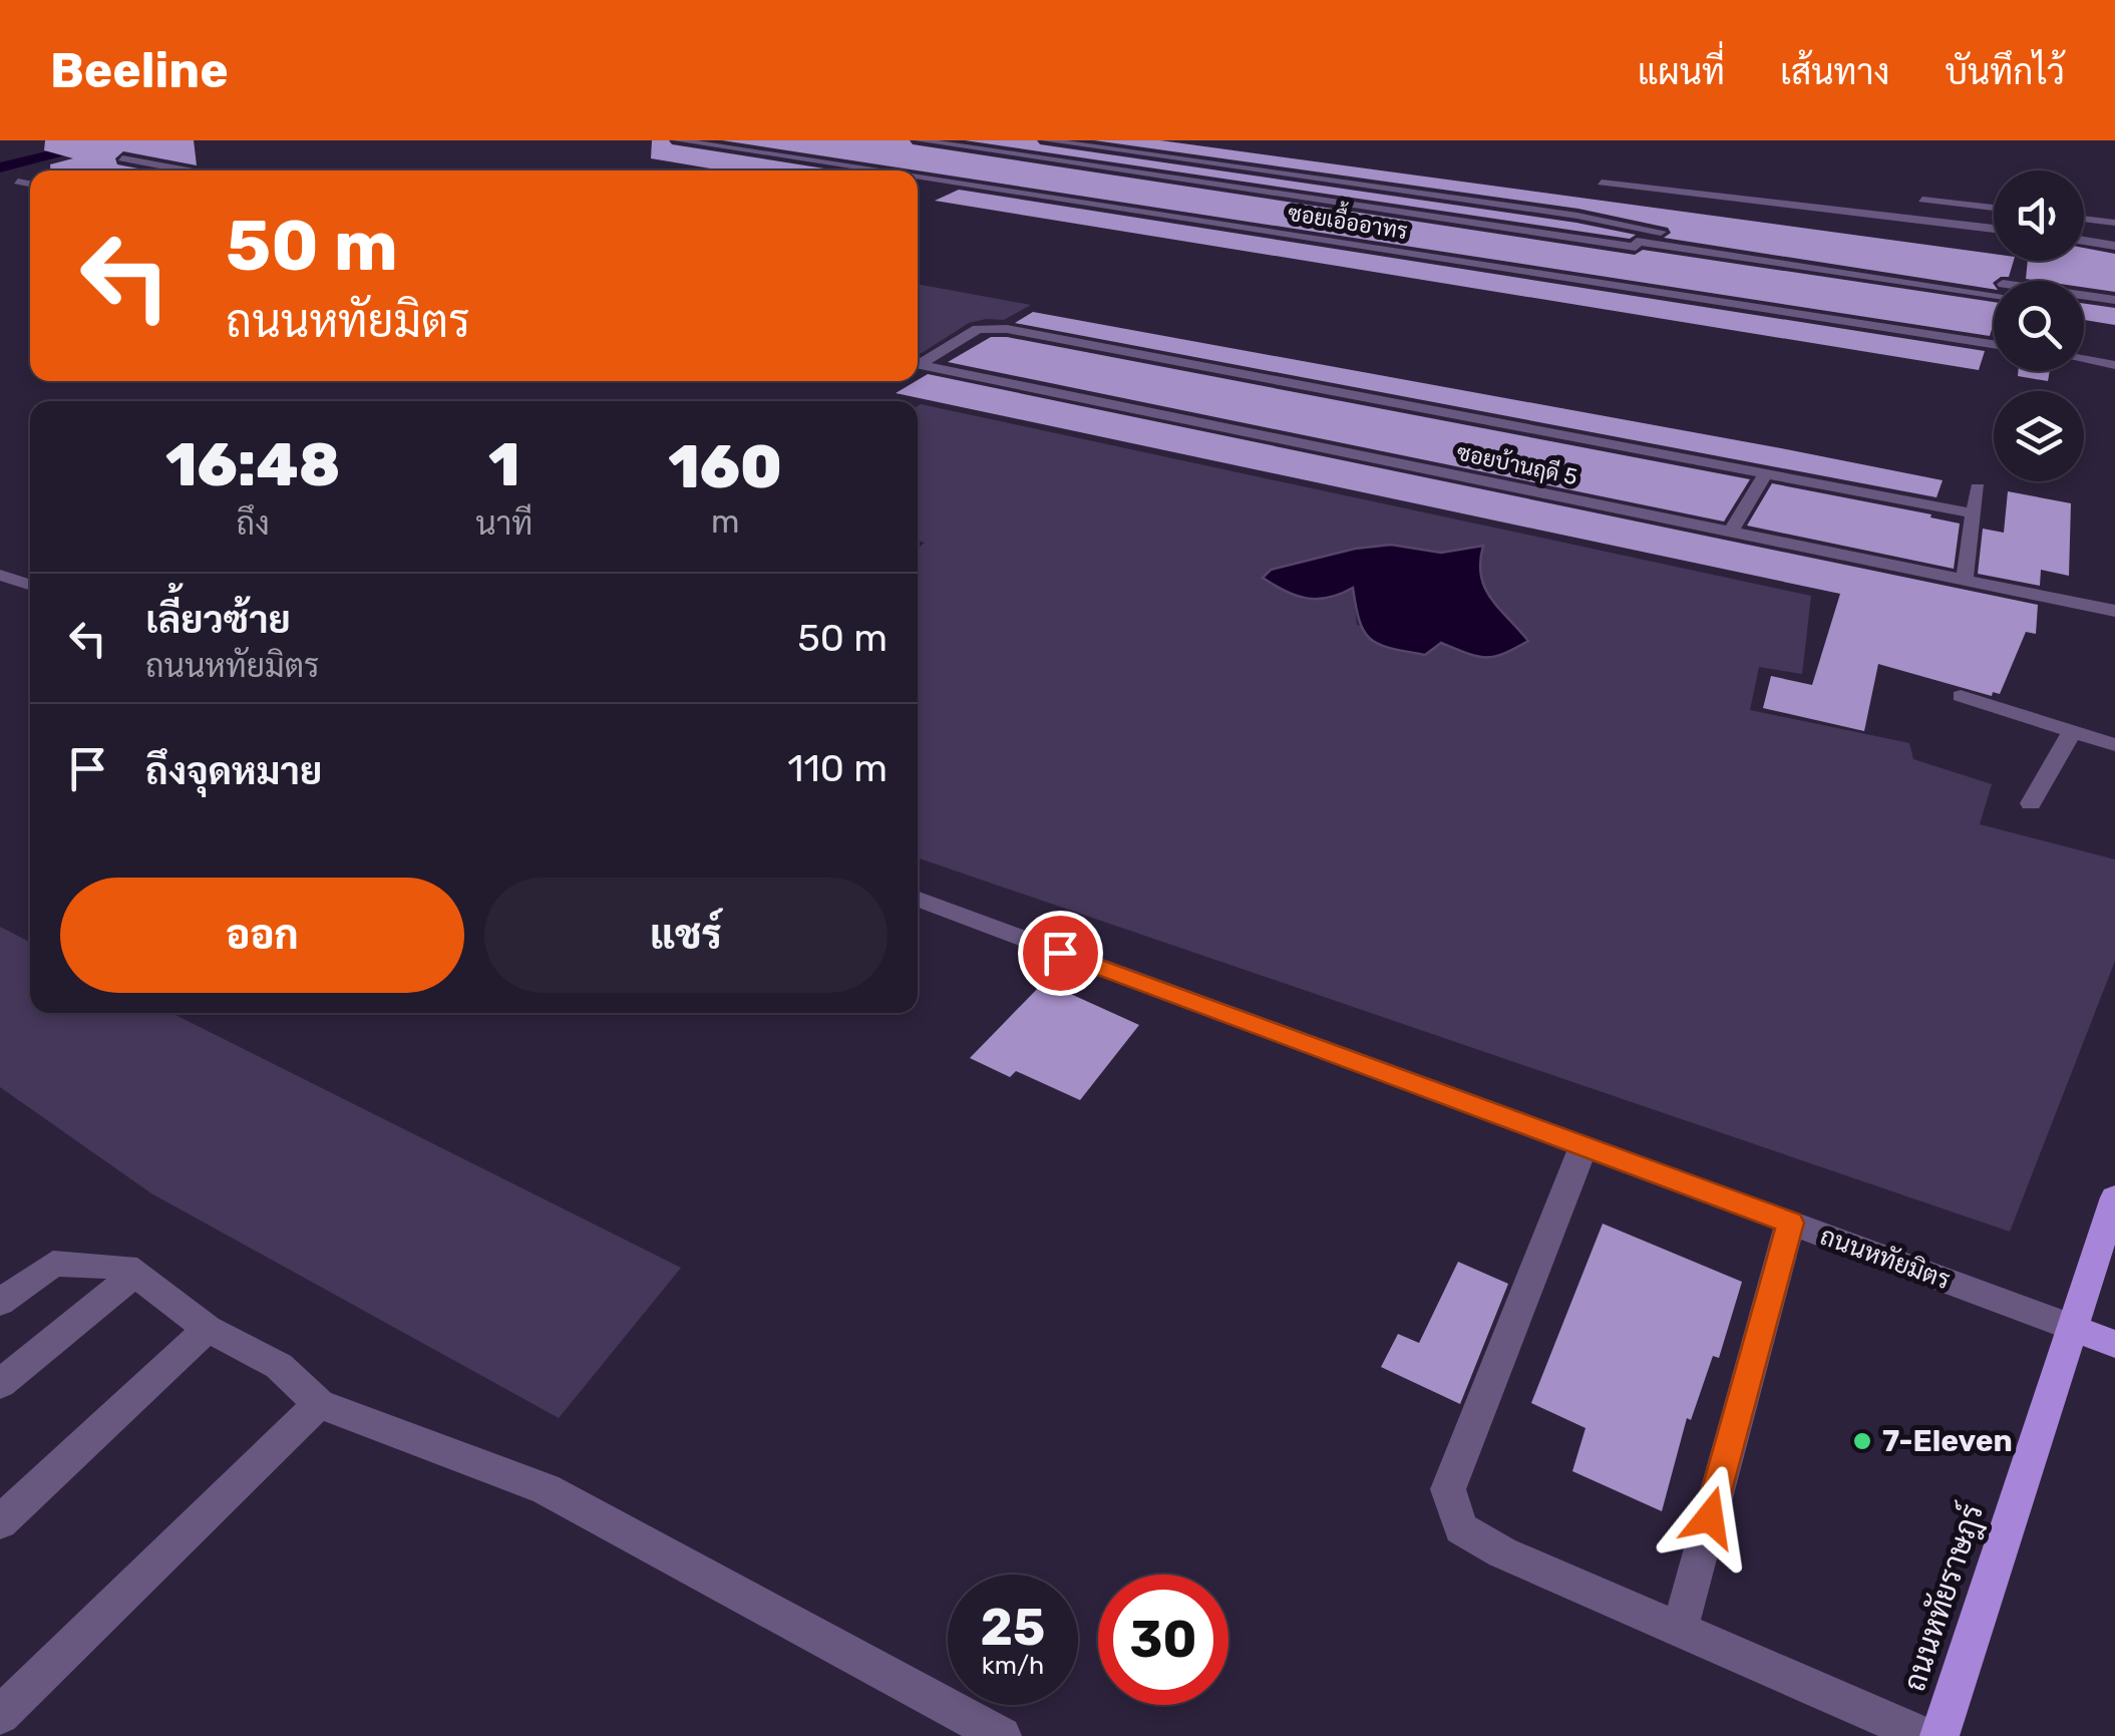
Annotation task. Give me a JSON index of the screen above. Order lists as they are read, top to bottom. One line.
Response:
{"streets":{"main road":["ถนนหทัยราษฎร์"],"street":["ซอยเอื้ออาทร","ซอยบ้านฤดี 5","ถนนหทัยมิตร"]},"crossings":[["ถนนหทัยมิตร","ถนนหทัยราษฎร์"]],"places":["7-Eleven"],"page":{"header":"Beeline","nav":["แผนที่","เส้นทาง","บันทึกไว้"],"turn":["50 m","ถนนหทัยมิตร"],"eta":["16:48","ถึง","1","นาที","160","m"],"list":[{"name":"เลี้ยวซ้าย","note":"ถนนหทัยมิตร","value":"50 m"},{"name":"ถึงจุดหมาย","value":"110 m"}],"buttons":["ออก","แชร์"],"speed":"25 km/h","limit":"30"}}
